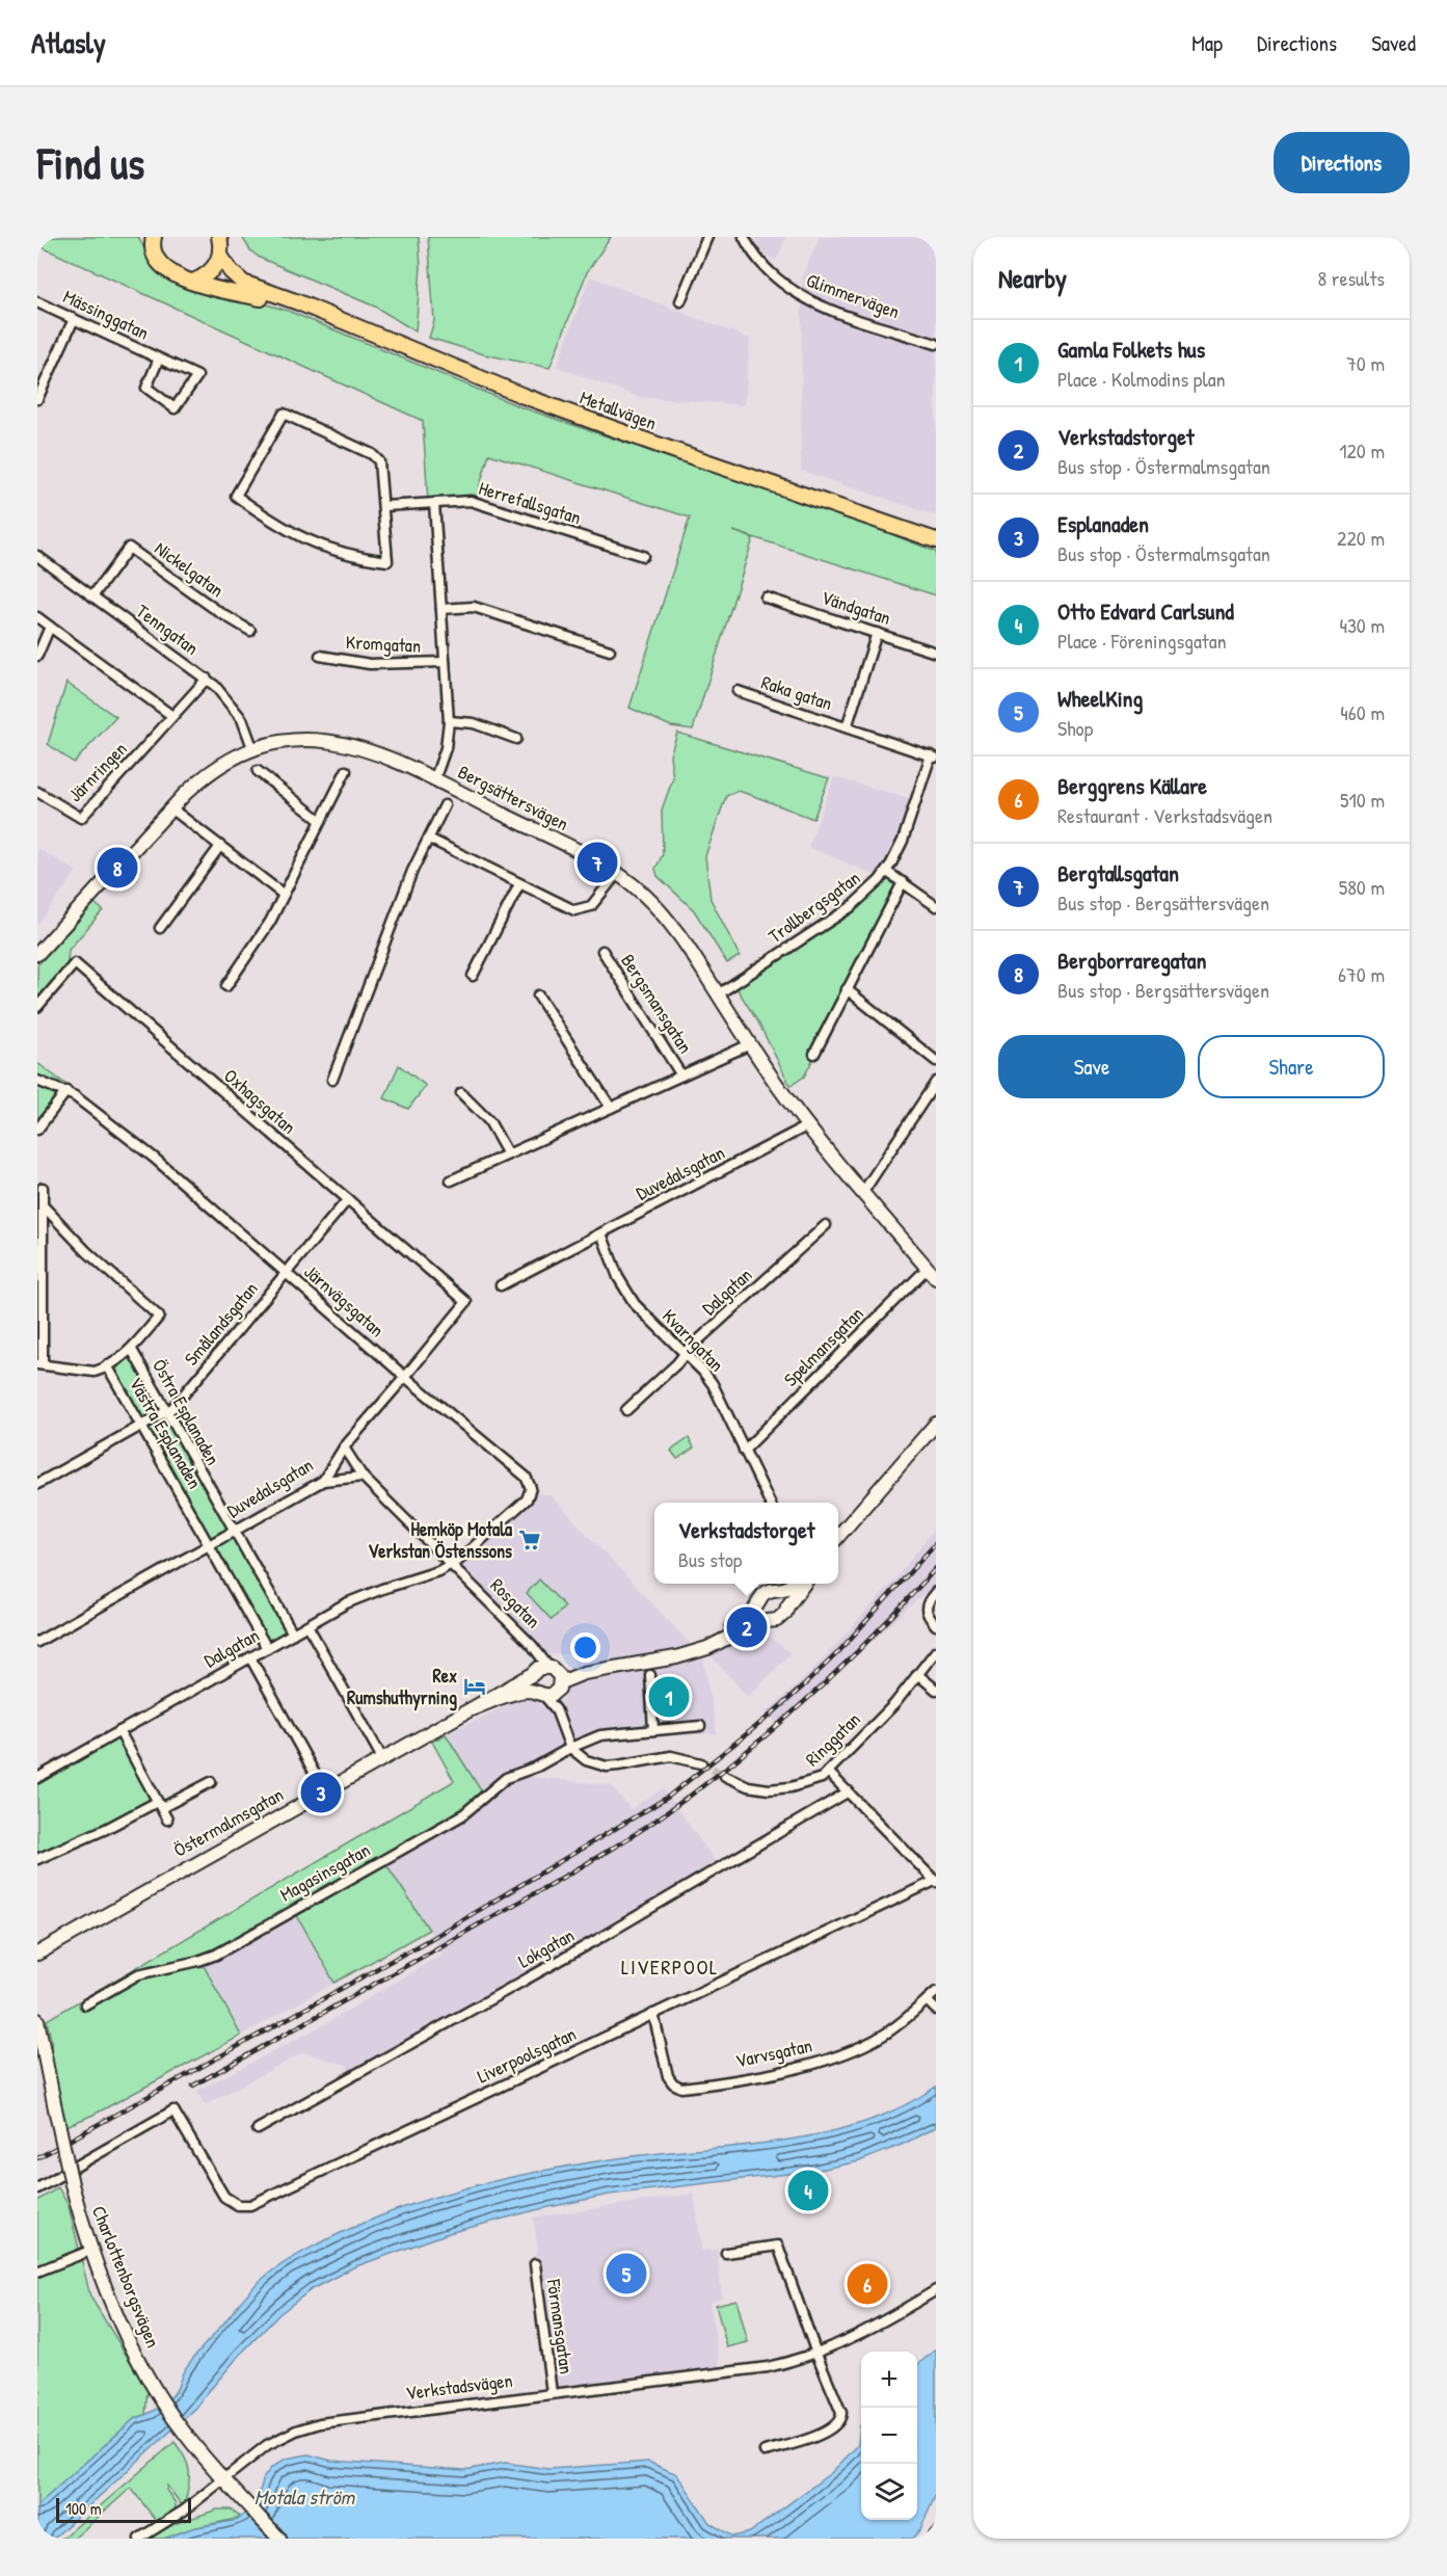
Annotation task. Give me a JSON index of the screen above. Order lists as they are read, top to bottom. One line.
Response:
{"streets":{"main road":["Metallvägen","Bergsättersvägen","Östermalmsgatan","Charlottenborgsvägen"],"street":["Glimmervägen","Mässinggatan","Herrefallsgatan","Nickelgatan","Vändgatan","Tenngatan","Kromgatan","Raka gatan","Järnringen","Trollbergsgatan","Bergsmansgatan","Oxhagsgatan","Duvedalsgatan","Dalgatan","Järnvägsgatan","Smålandsgatan","Kvarngatan","Spelmansgatan","Östra Esplanaden","Västra Esplanaden","Rosgatan","Ringgatan","Magasinsgatan","Lokgatan","Varvsgatan","Liverpoolsgatan","Förmansgatan","Verkstadsvägen"]},"crossings":[["Nickelgatan","Tenngatan"],["Vändgatan","Raka gatan"],["Tenngatan","Järnringen"],["Tenngatan","Bergsättersvägen"],["Raka gatan","Trollbergsgatan"],["Bergsättersvägen","Trollbergsgatan"],["Bergsättersvägen","Bergsmansgatan"],["Bergsättersvägen","Duvedalsgatan"],["Bergsättersvägen","Spelmansgatan"],["Oxhagsgatan","Duvedalsgatan"],["Oxhagsgatan","Smålandsgatan"],["Duvedalsgatan","Järnvägsgatan"],["Duvedalsgatan","Kvarngatan"],["Duvedalsgatan","Östra Esplanaden"],["Duvedalsgatan","Västra Esplanaden"],["Duvedalsgatan","Rosgatan"],["Dalgatan","Järnvägsgatan"],["Dalgatan","Kvarngatan"],["Dalgatan","Östra Esplanaden"],["Dalgatan","Västra Esplanaden"],["Dalgatan","Rosgatan"],["Järnvägsgatan","Smålandsgatan"],["Järnvägsgatan","Rosgatan"],["Smålandsgatan","Östra Esplanaden"],["Smålandsgatan","Västra Esplanaden"],["Kvarngatan","Spelmansgatan"],["Östra Esplanaden","Västra Esplanaden"],["Rosgatan","Östermalmsgatan"],["Varvsgatan","Liverpoolsgatan"],["Charlottenborgsvägen","Verkstadsvägen"],["Förmansgatan","Verkstadsvägen"]],"districts":["LIVERPOOL"],"water":["Motala ström"],"places":{"supermarket":["Hemköp Motala Verkstan Östenssons"],"hotel":["Rex Rumshuthyrning"]},"scale_bar":"100 m","page":{"header":"Atlasly","nav":["Map","Directions","Saved"],"buttons":["Directions",["Save","Share"]],"title":"Find us","heading":["Nearby","8 results"],"list":[{"mark":"1","name":"Gamla Folkets hus","note":"Place · Kolmodins plan","value":"70 m"},{"mark":"2","name":"Verkstadstorget","note":"Bus stop · Östermalmsgatan","value":"120 m"},{"mark":"3","name":"Esplanaden","note":"Bus stop · Östermalmsgatan","value":"220 m"},{"mark":"4","name":"Otto Edvard Carlsund","note":"Place · Föreningsgatan","value":"430 m"},{"mark":"5","name":"WheelKing","note":"Shop","value":"460 m"},{"mark":"6","name":"Berggrens Källare","note":"Restaurant · Verkstadsvägen","value":"510 m"},{"mark":"7","name":"Bergtallsgatan","note":"Bus stop · Bergsättersvägen","value":"580 m"},{"mark":"8","name":"Bergborraregatan","note":"Bus stop · Bergsättersvägen","value":"670 m"}],"pins":["7","8","2","1","3","4","5","6"],"popup":["Verkstadstorget","Bus stop"],"map_buttons":["+","−"],"scale":"100 m"}}
